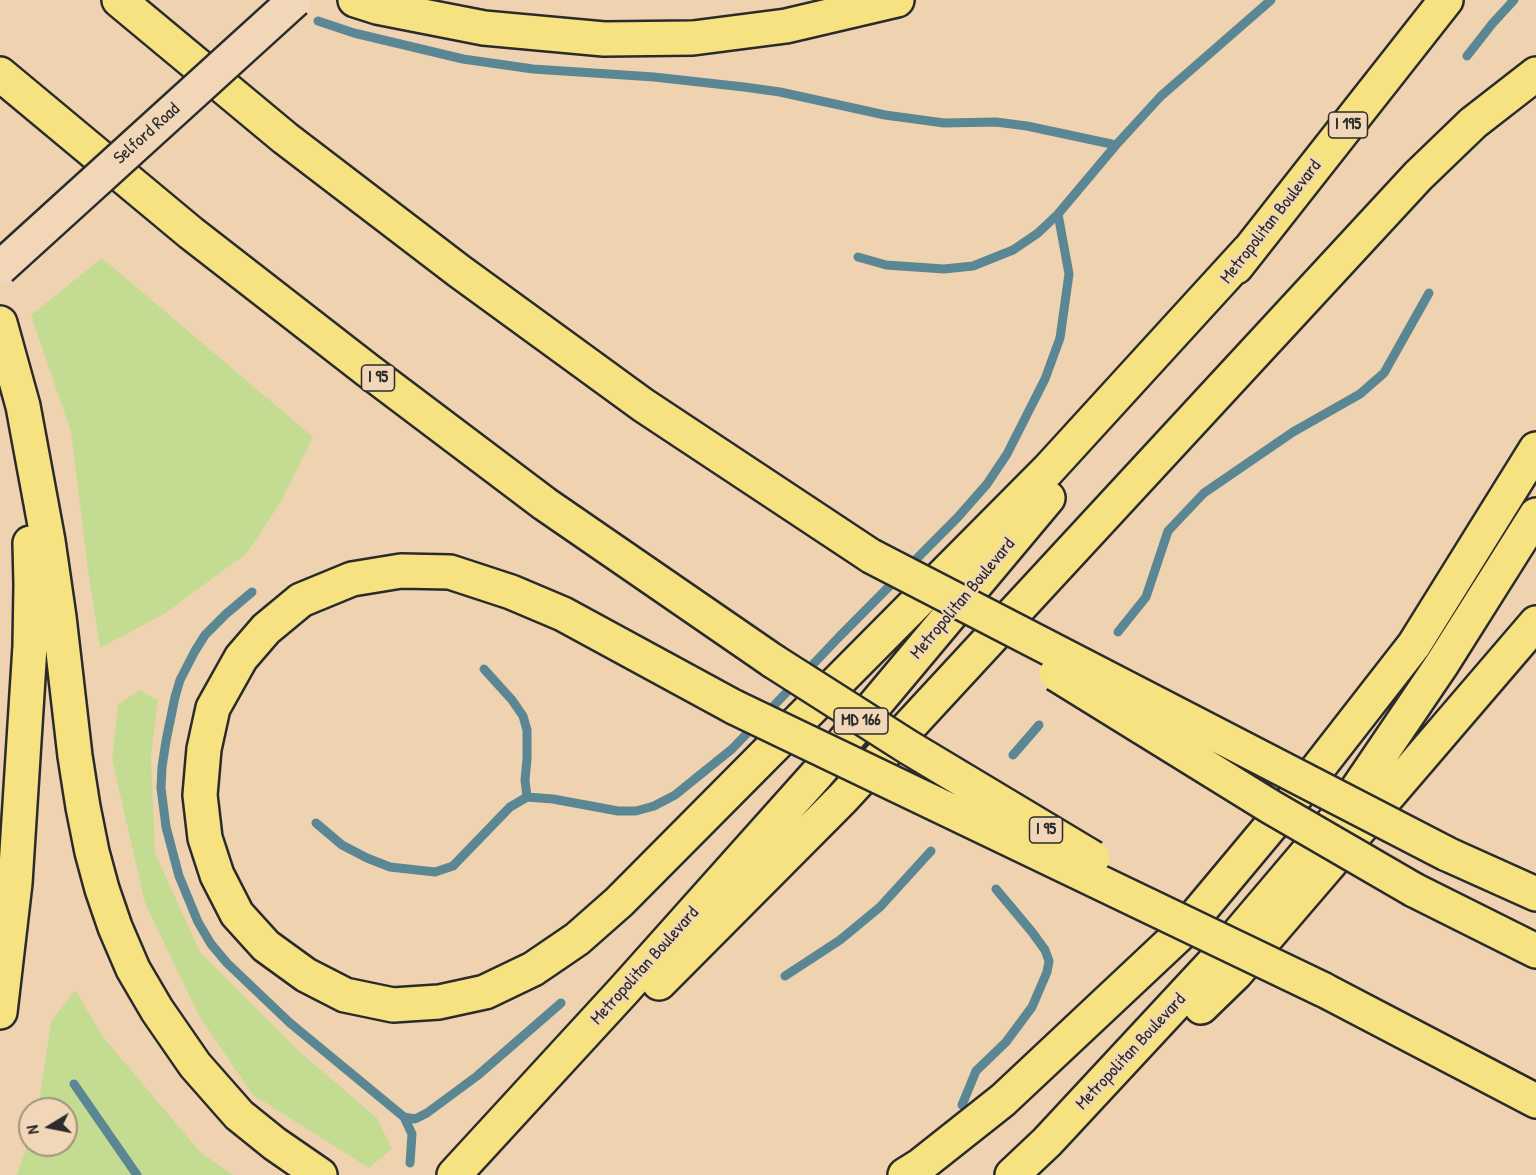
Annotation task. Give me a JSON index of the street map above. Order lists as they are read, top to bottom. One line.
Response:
{"streets":{"highway":["I 195","Metropolitan Boulevard","I 95","MD 166"],"street":["Selford Road"]},"north":"left"}
